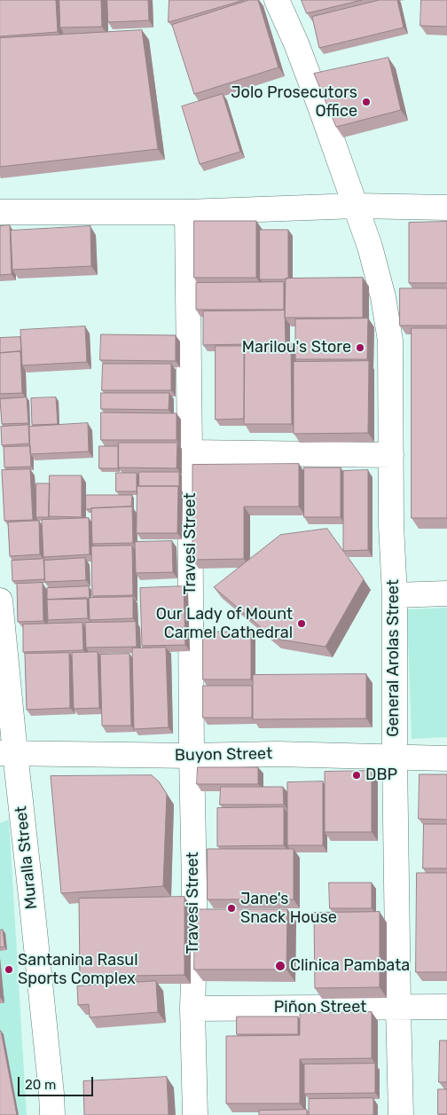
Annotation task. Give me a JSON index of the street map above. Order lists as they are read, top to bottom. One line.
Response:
{"streets":{"street":["Travesi Street","General Arolas Street","Buyon Street","Muralla Street","Piñon Street"]},"crossings":[["Travesi Street","Buyon Street"],["Travesi Street","Piñon Street"],["General Arolas Street","Buyon Street"],["General Arolas Street","Piñon Street"],["Buyon Street","Muralla Street"]],"places":["Jolo Prosecutors Office","Marilou's Store","Our Lady of Mount Carmel Cathedral","DBP","Jane's Snack House","Clinica Pambata","Santanina Rasul Sports Complex"],"scale_bar":"20 m"}
